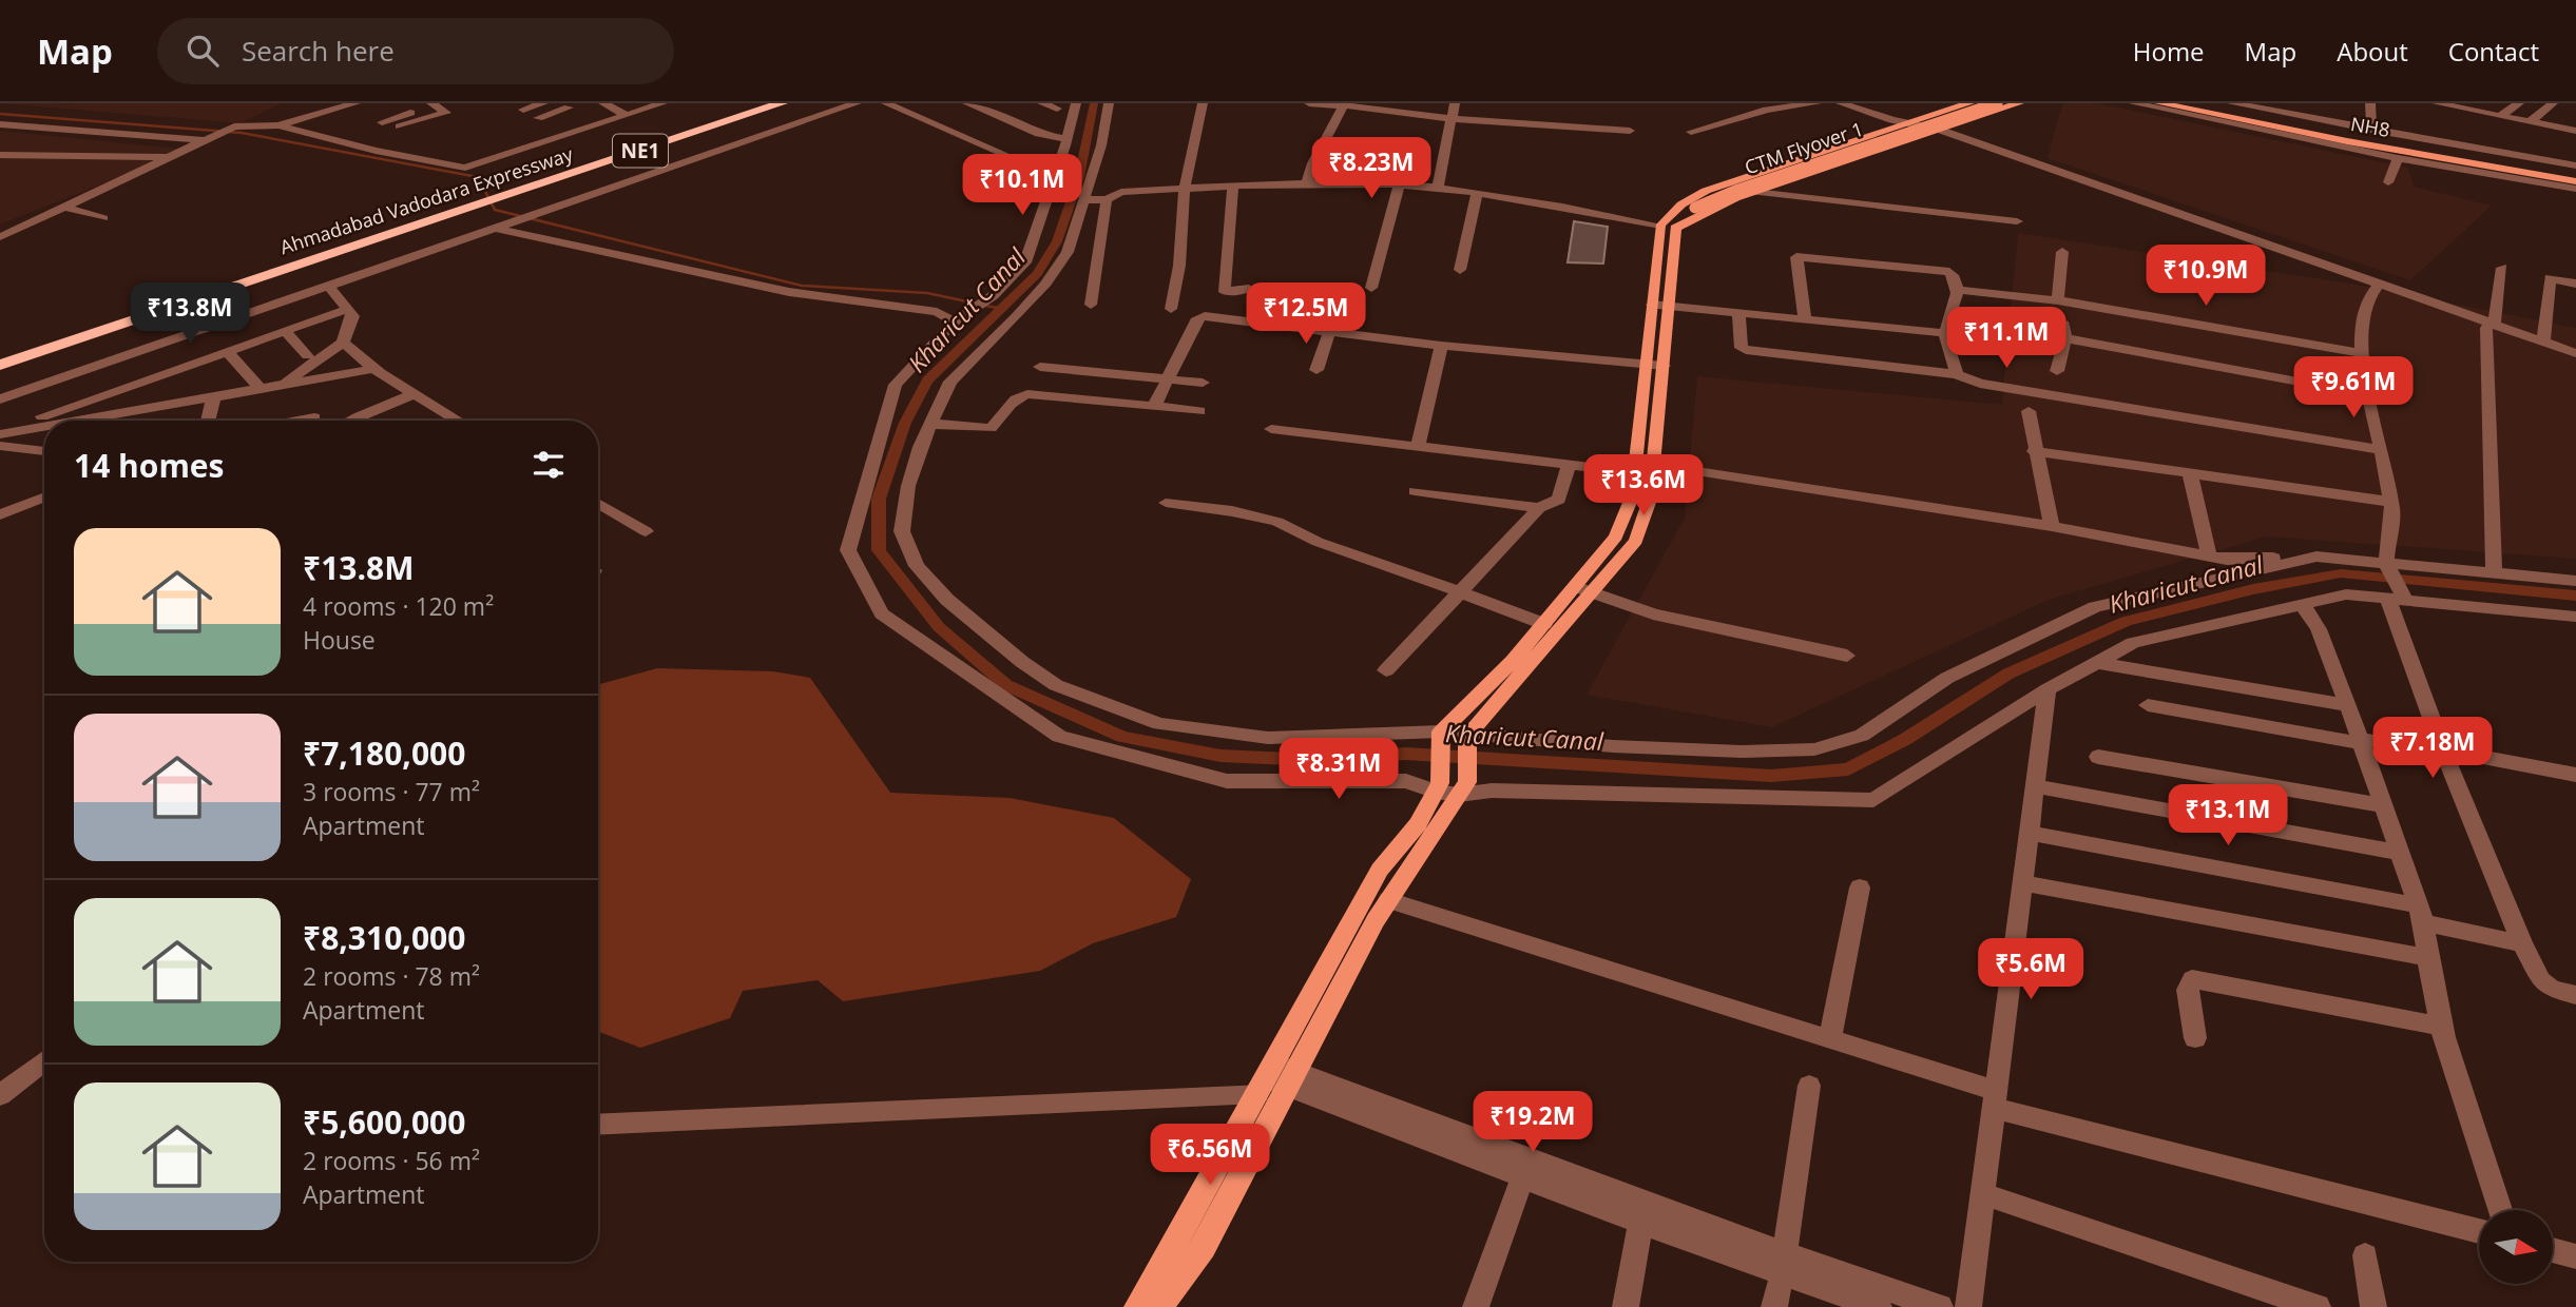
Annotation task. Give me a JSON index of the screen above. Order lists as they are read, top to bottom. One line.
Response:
{"streets":{"highway":["NE1","Ahmadabad Vadodara Expressway"],"main road":["NH8","CTM Flyover 1"]},"water":["Kharicut Canal"],"north":"right","page":{"header":"Map","search":"Search here","nav":["Home","Map","About","Contact"],"price":["₹8.23M","₹10.1M","₹10.9M","₹13.8M","₹12.5M","₹11.1M","₹9.61M","₹13.6M","₹7.18M","₹8.31M","₹13.1M","₹5.6M","₹19.2M","₹6.56M"],"heading":"14 homes","list":[{"name":"₹13.8M","note":"4 rooms · 120 m² · House"},{"name":"₹7,180,000","note":"3 rooms · 77 m² · Apartment"},{"name":"₹8,310,000","note":"2 rooms · 78 m² · Apartment"},{"name":"₹5,600,000","note":"2 rooms · 56 m² · Apartment"}]}}
